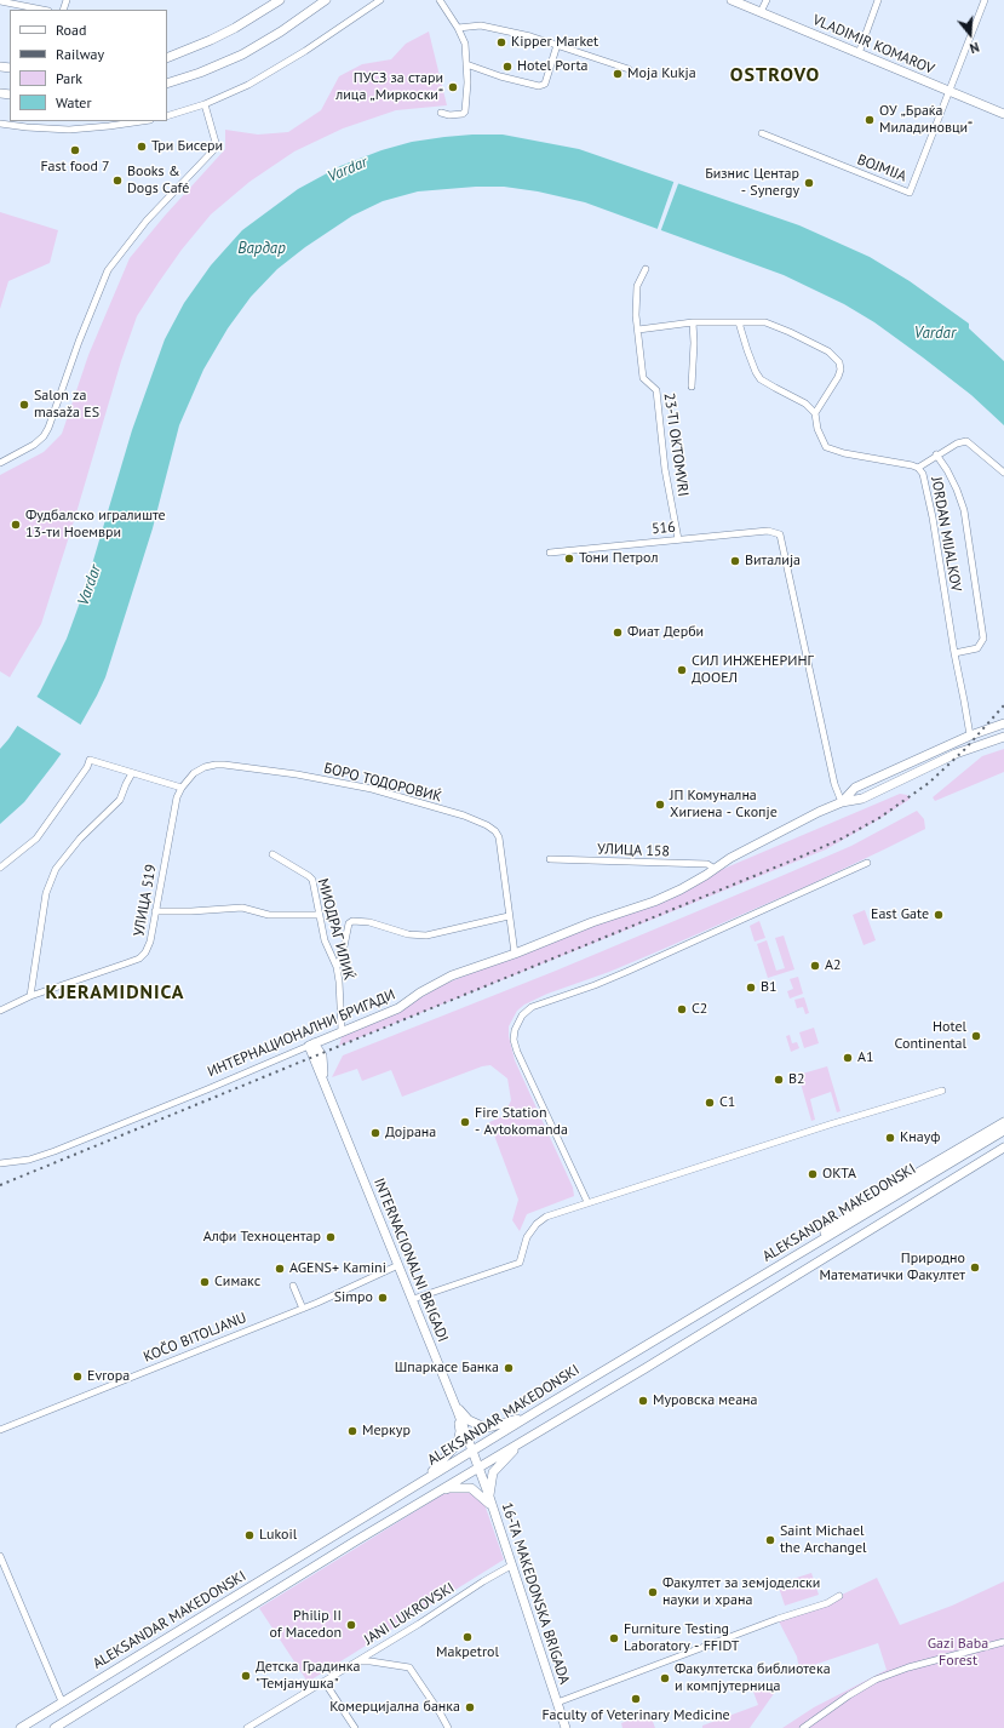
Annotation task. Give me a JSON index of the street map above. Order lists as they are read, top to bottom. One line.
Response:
{"streets":{"street":["VLADIMIR KOMAROV","BOJMIJA","23-TI OKTOMVRI","516","JORDAN MIJALKOV","БОРО ТОДОРОВИЌ","УЛИЦА 158","УЛИЦА 519","МИОДРАГ ИЛИЌ","ИНТЕРНАЦИОНАЛНИ БРИГАДИ","ALEKSANDAR MAKEDONSKI","INTERNACIONALNI BRIGADI","KOČO BITOLJANU","16-TA MAKEDONSKA BRIGADA","JANI LUKROVSKI"]},"crossings":[["VLADIMIR KOMAROV","BOJMIJA"],["23-TI OKTOMVRI","516"],["БОРО ТОДОРОВИЌ","УЛИЦА 519"],["БОРО ТОДОРОВИЌ","ИНТЕРНАЦИОНАЛНИ БРИГАДИ"],["УЛИЦА 158","ИНТЕРНАЦИОНАЛНИ БРИГАДИ"],["МИОДРАГ ИЛИЌ","ИНТЕРНАЦИОНАЛНИ БРИГАДИ"],["ИНТЕРНАЦИОНАЛНИ БРИГАДИ","INTERNACIONALNI BRIGADI"],["ALEKSANDAR MAKEDONSKI","INTERNACIONALNI BRIGADI"],["ALEKSANDAR MAKEDONSKI","16-TA MAKEDONSKA BRIGADA"],["INTERNACIONALNI BRIGADI","KOČO BITOLJANU"],["INTERNACIONALNI BRIGADI","16-TA MAKEDONSKA BRIGADA"],["16-TA MAKEDONSKA BRIGADA","JANI LUKROVSKI"]],"districts":["OSTROVO","KJERAMIDNICA"],"water":["Vardar","Вардар"],"parks":["Gazi Baba Forest"],"places":["Kipper Market","Hotel Porta","Moja Kukja","ПУСЗ за стари лица „Миркоски“","ОУ „Браќа Миладиновци“","Три Бисери","Fast food 7","Books & Dogs Café","Бизнис Центар - Synergy","Salon za masaža ES","Фудбалско игралиште 13-ти Ноември","Тони Петрол","Виталија","Фиат Дерби","СИЛ ИНЖЕНЕРИНГ ДООЕЛ","ЈП Комунална Хигиена - Скопје","East Gate","A2","B1","C2","Hotel Continental","A1","B2","C1","Fire Station - Avtokomanda","Дојрана","Кнауф","OKTA","Алфи Техноцентар","Природно Математички Факултет","AGENS+ Kamini","Симакс","Simpo","Шпаркасе Банка","Evropa","Муровска меана","Меркур","Lukoil","Saint Michael the Archangel","Факултет за земјоделски науки и храна","Philip II of Macedon","Makpetrol","Furniture Testing Laboratory - FFIDT","Детска Градинка \"Темјанушка\"","Факултетска библиотека и компјутерница","Faculty of Veterinary Medicine","Комерцијална банка"],"legend":["Road","Railway","Park","Water"],"north":"bottom"}
